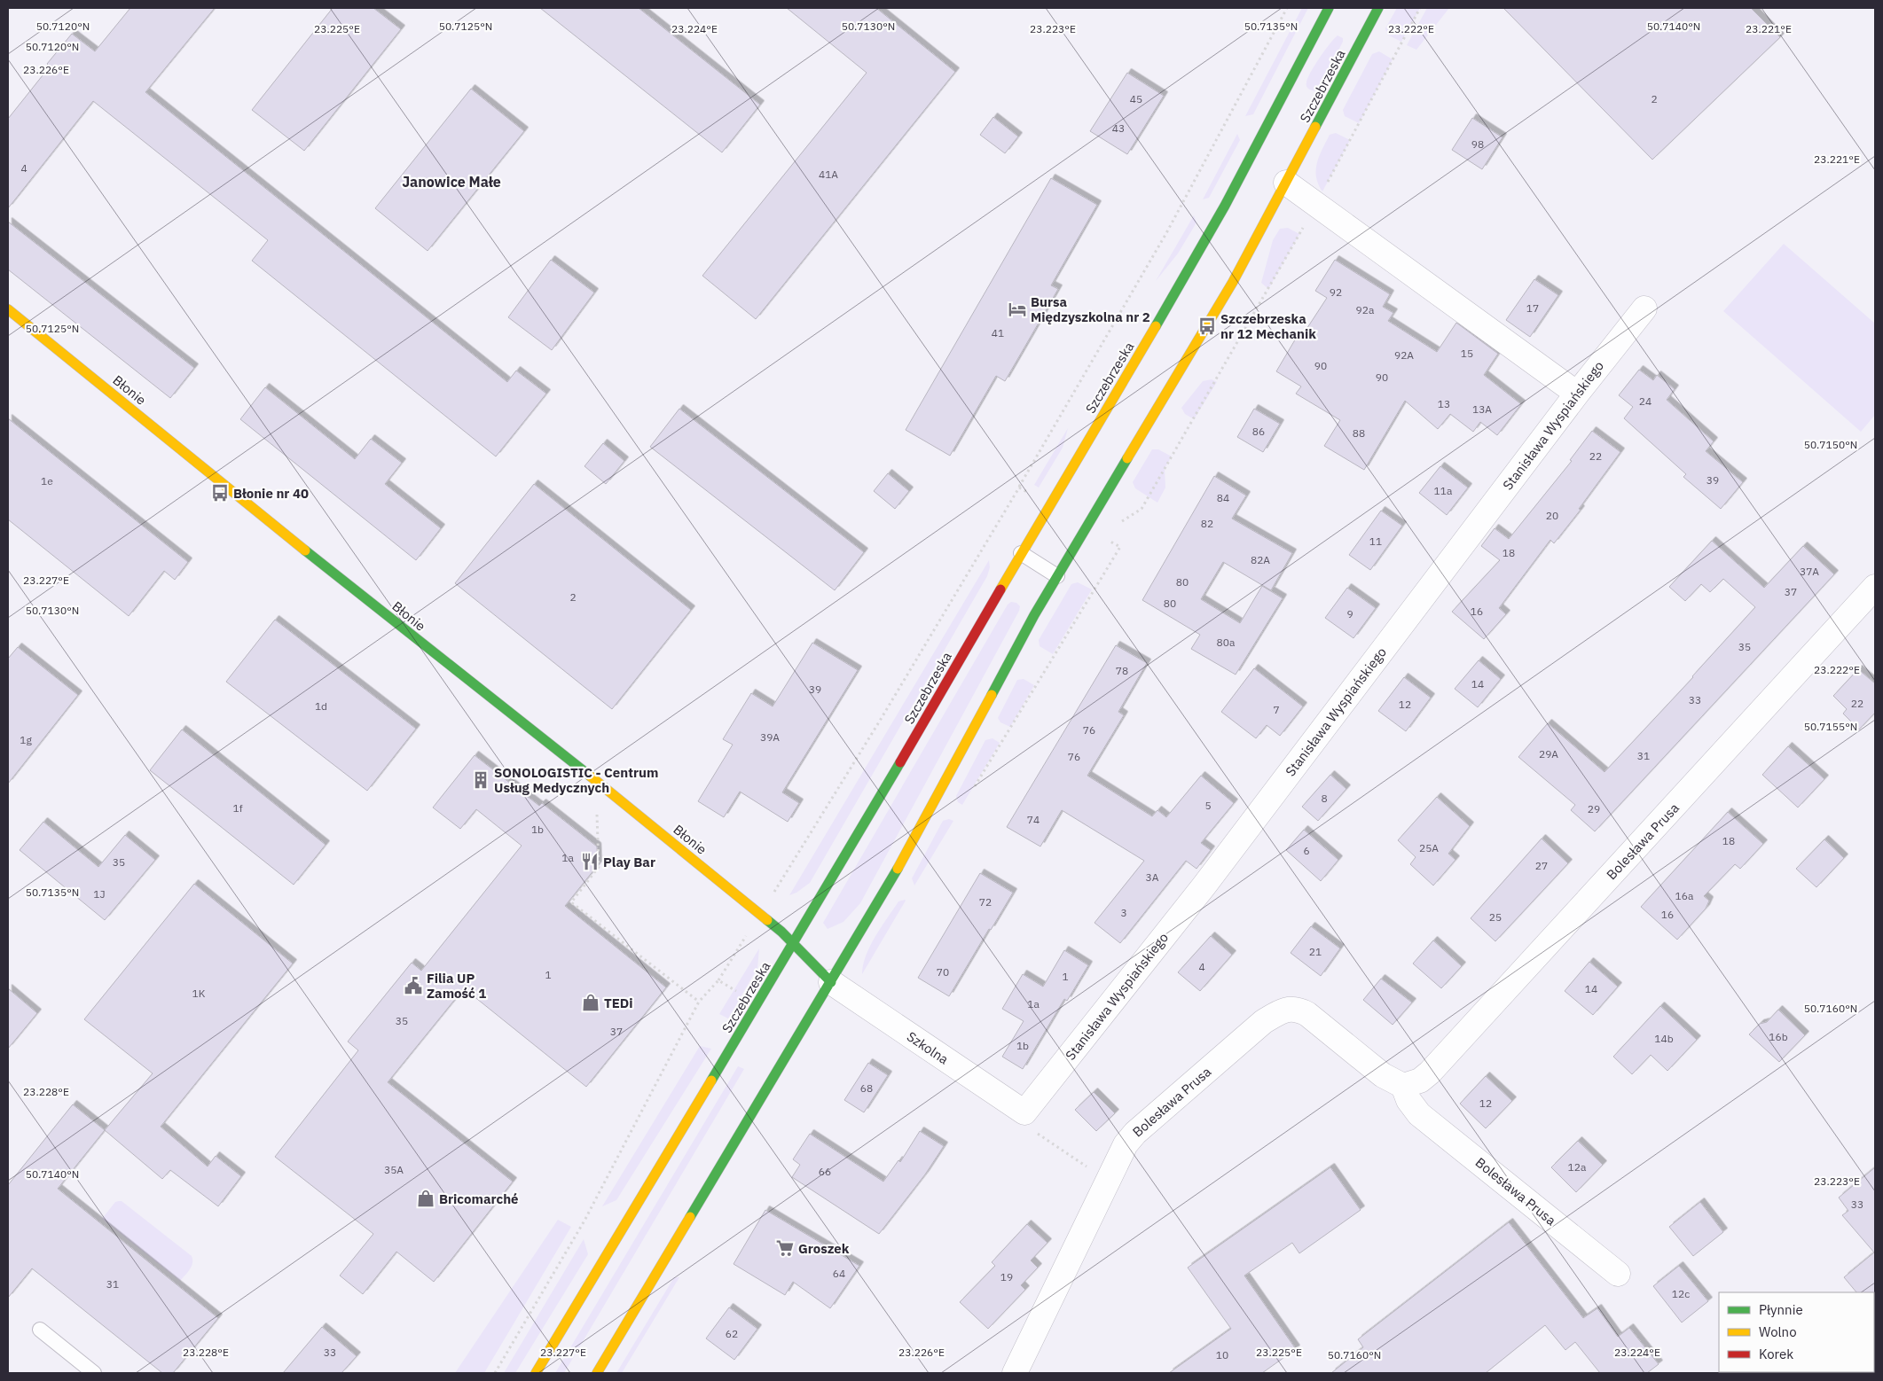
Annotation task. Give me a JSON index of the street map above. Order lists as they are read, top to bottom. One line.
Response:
{"streets":{"main road":["Szczebrzeska","Błonie"],"street":["Stanisława Wyspiańskiego","Bolesława Prusa","Szkolna"]},"crossings":[["Szczebrzeska","Błonie"],["Szczebrzeska","Szkolna"],["Błonie","Szkolna"],["Stanisława Wyspiańskiego","Szkolna"]],"districts":["Janowice Małe"],"places":{"hotel":["Bursa Międzyszkolna nr 2"],"bus stop":["Szczebrzeska nr 12 Mechanik","Błonie nr 40"],"building":["SONOLOGISTIC - Centrum Usług Medycznych"],"restaurant":["Play Bar"],"public building":["Filia UP Zamość 1"],"shop":["TEDi","Bricomarché"],"supermarket":["Groszek"]},"house_numbers":["45","2","43","98","4","41A","92","17","92a","41","15","92A","90","90","24","13","13A","86","88","22","39","1e","11a","84","20","82","11","18","82A","37A","80","37","2","80","16","9","80a","35","78","14","39","33","22","12","1d","7","76","39A","1g","29A","31","76","8","5","1f","29","74","1b","18","25A","6","1a","35","27","3A","1J","16a","72","3","16","25","21","4","70","1","1","14","1K","1a","35","37","16b","14b","1b","68","12","12a","35A","66","33","64","19","31","12c","62","33","10"],"legend":["Płynnie","Wolno","Korek"],"coordinates":["50.7120°N","50.7125°N","50.7130°N","50.7135°N","50.7140°N","23.225°E","23.224°E","23.223°E","23.222°E","23.221°E","23.226°E","50.7150°N","23.227°E","50.7155°N","50.7160°N","23.228°E"]}
